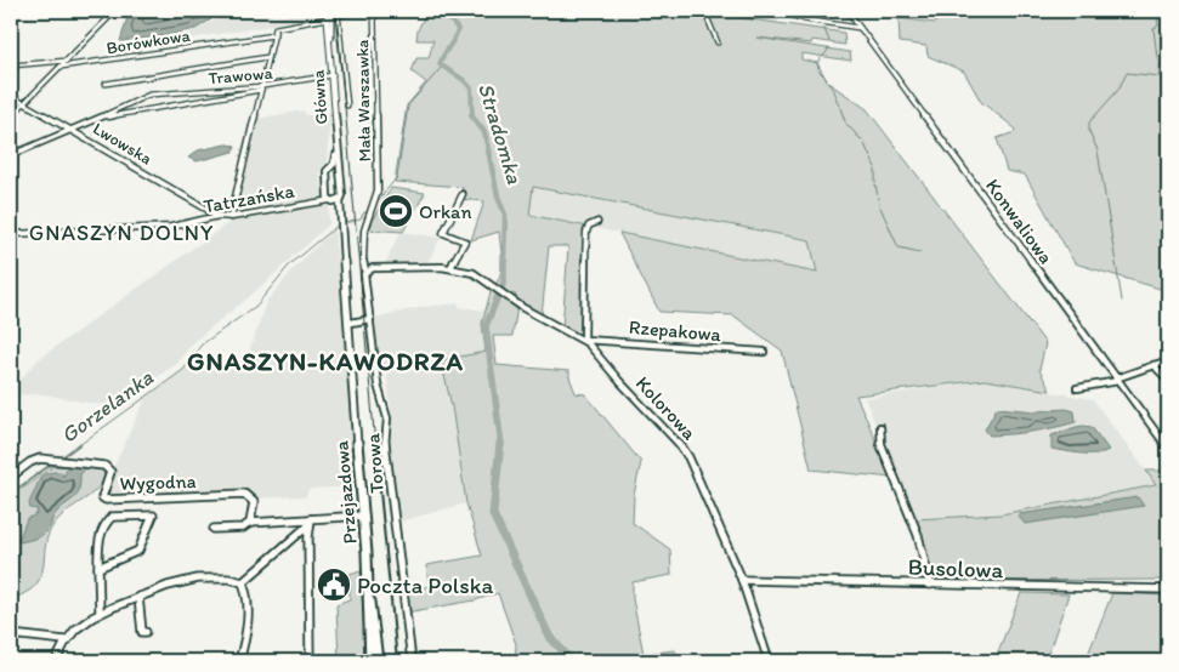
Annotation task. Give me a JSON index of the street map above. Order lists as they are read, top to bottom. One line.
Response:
{"streets":{"main road":["Główna","Przejazdowa"],"street":["Borówkowa","Trawowa","Mała Warszawka","Lwowska","Tatrzańska","Konwaliowa","Rzepakowa","Kolorowa","Torowa","Wygodna","Busolowa"]},"crossings":[["Borówkowa","Mała Warszawka"],["Trawowa","Główna"],["Główna","Mała Warszawka"],["Główna","Tatrzańska"],["Główna","Przejazdowa"],["Mała Warszawka","Torowa"],["Lwowska","Tatrzańska"],["Tatrzańska","Przejazdowa"],["Rzepakowa","Kolorowa"],["Kolorowa","Torowa"],["Kolorowa","Busolowa"]],"districts":["GNASZYN DOLNY","GNASZYN-KAWODRZA"],"water":["Stradomka","Gorzelanka"],"places":{"sports":["Orkan"],"public building":["Poczta Polska"]}}
